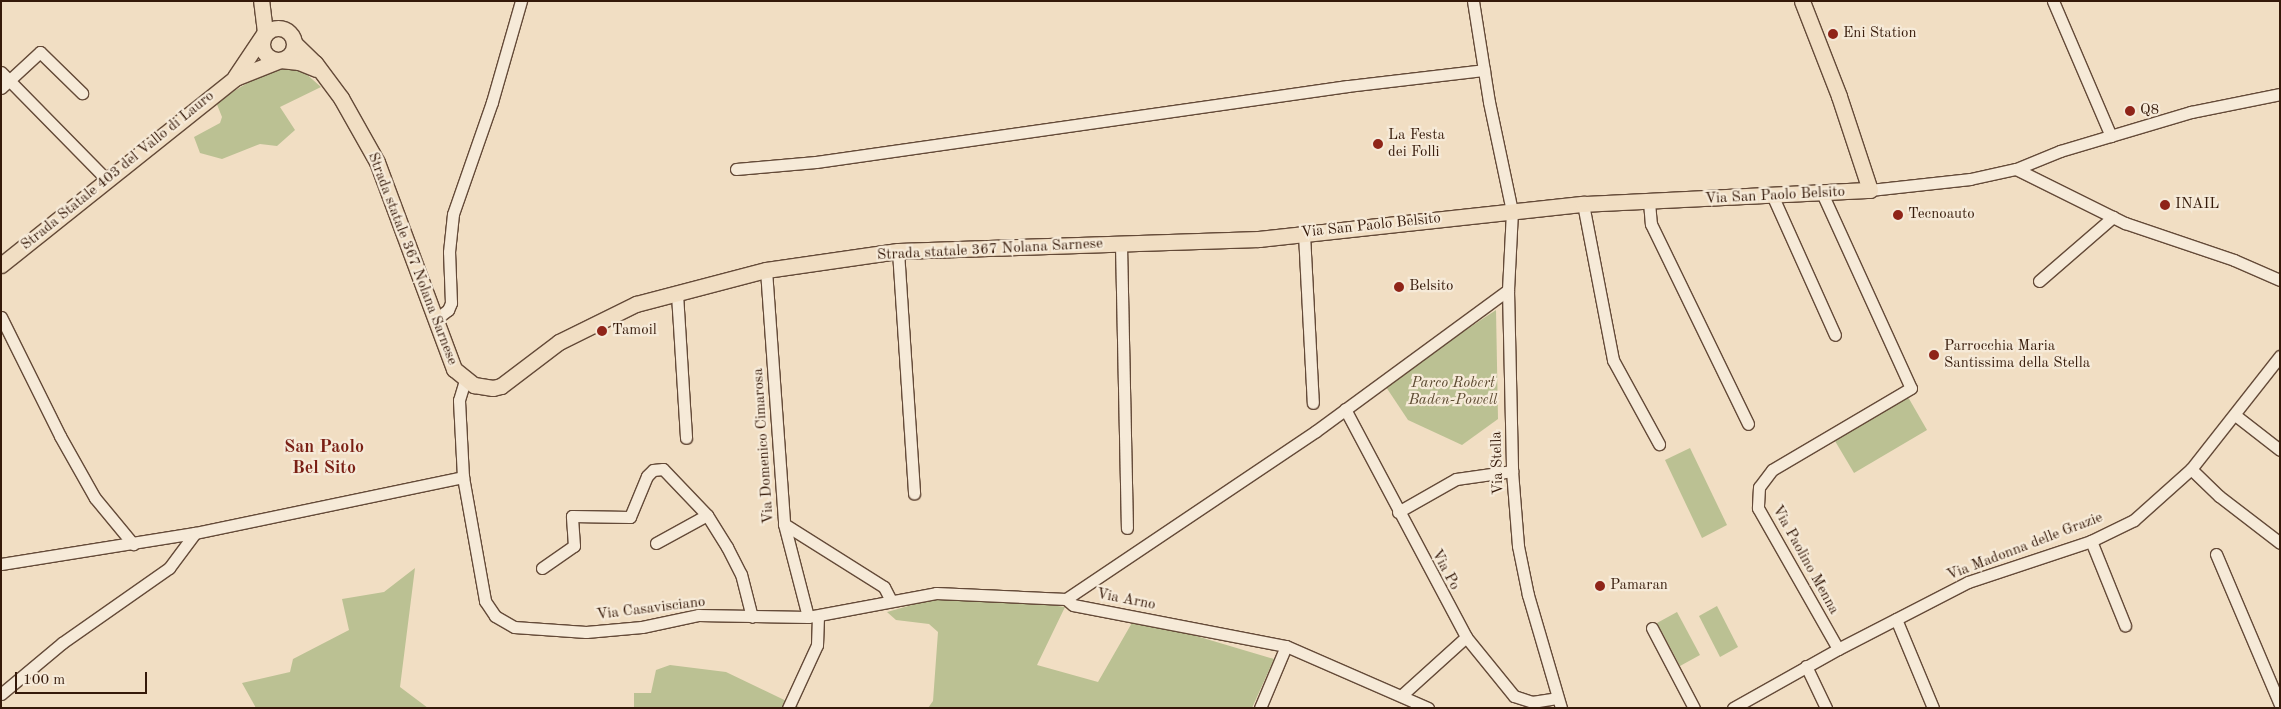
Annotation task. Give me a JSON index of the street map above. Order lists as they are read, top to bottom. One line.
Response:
{"streets":{"main road":["Strada Statale 403 del Vallo di Lauro","Via San Paolo Belsito","Strada statale 367 Nolana Sarnese"],"street":["Via Domenico Cimarosa","Via Stella","Via Madonna delle Grazie","Via Paolino Menna","Via Po","Via Arno","Via Casavisciano"]},"crossings":[["Strada Statale 403 del Vallo di Lauro","Strada statale 367 Nolana Sarnese"],["Via San Paolo Belsito","Strada statale 367 Nolana Sarnese"],["Via San Paolo Belsito","Via Stella"],["Via San Paolo Belsito","Via Paolino Menna"],["Strada statale 367 Nolana Sarnese","Via Domenico Cimarosa"],["Strada statale 367 Nolana Sarnese","Via Casavisciano"],["Via Domenico Cimarosa","Via Arno"],["Via Domenico Cimarosa","Via Casavisciano"],["Via Stella","Via Po"],["Via Madonna delle Grazie","Via Paolino Menna"],["Via Arno","Via Casavisciano"]],"districts":["San Paolo Bel Sito"],"parks":["Parco Robert Baden-Powell"],"places":["Eni Station","Q8","La Festa dei Folli","INAIL","Tecnoauto","Belsito","Tamoil","Parrocchia Maria Santissima della Stella","Pamaran"],"scale_bar":"100 m"}
